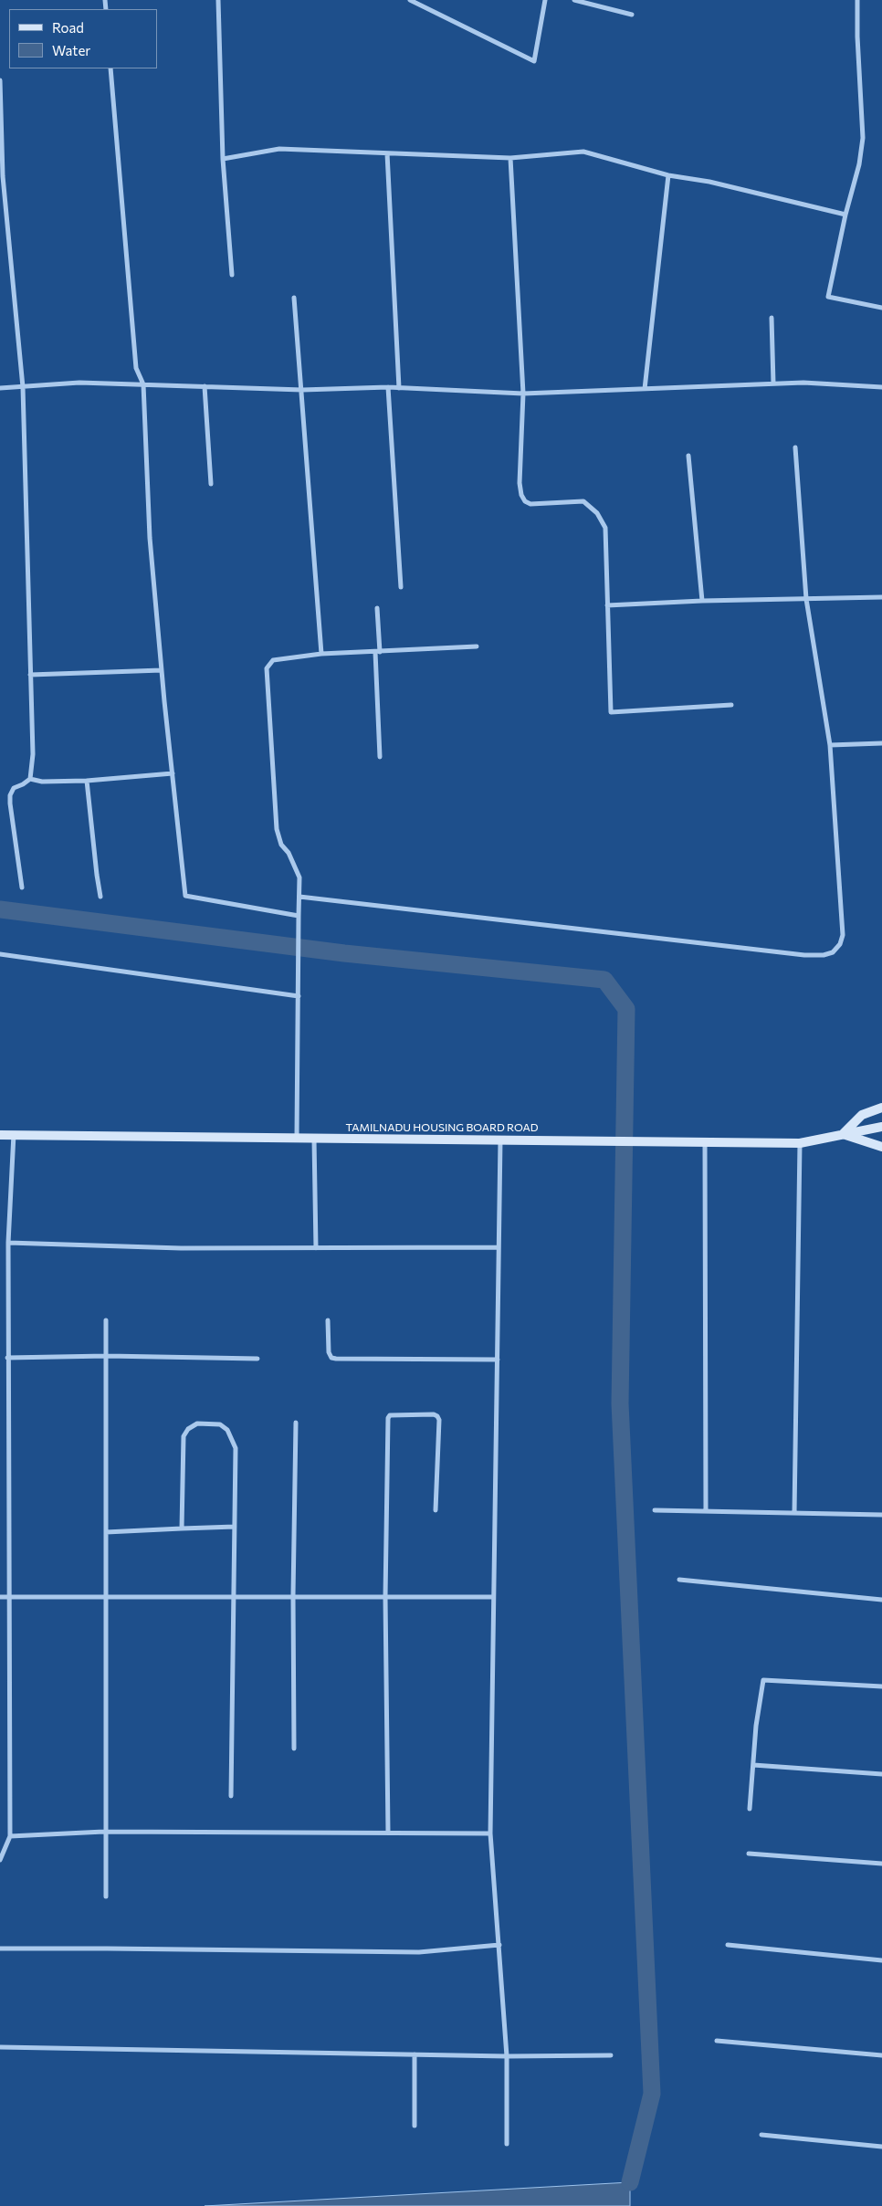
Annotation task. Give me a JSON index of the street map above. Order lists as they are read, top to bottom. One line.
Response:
{"streets":{"street":["TAMILNADU HOUSING BOARD ROAD"]},"legend":["Road","Water"]}
